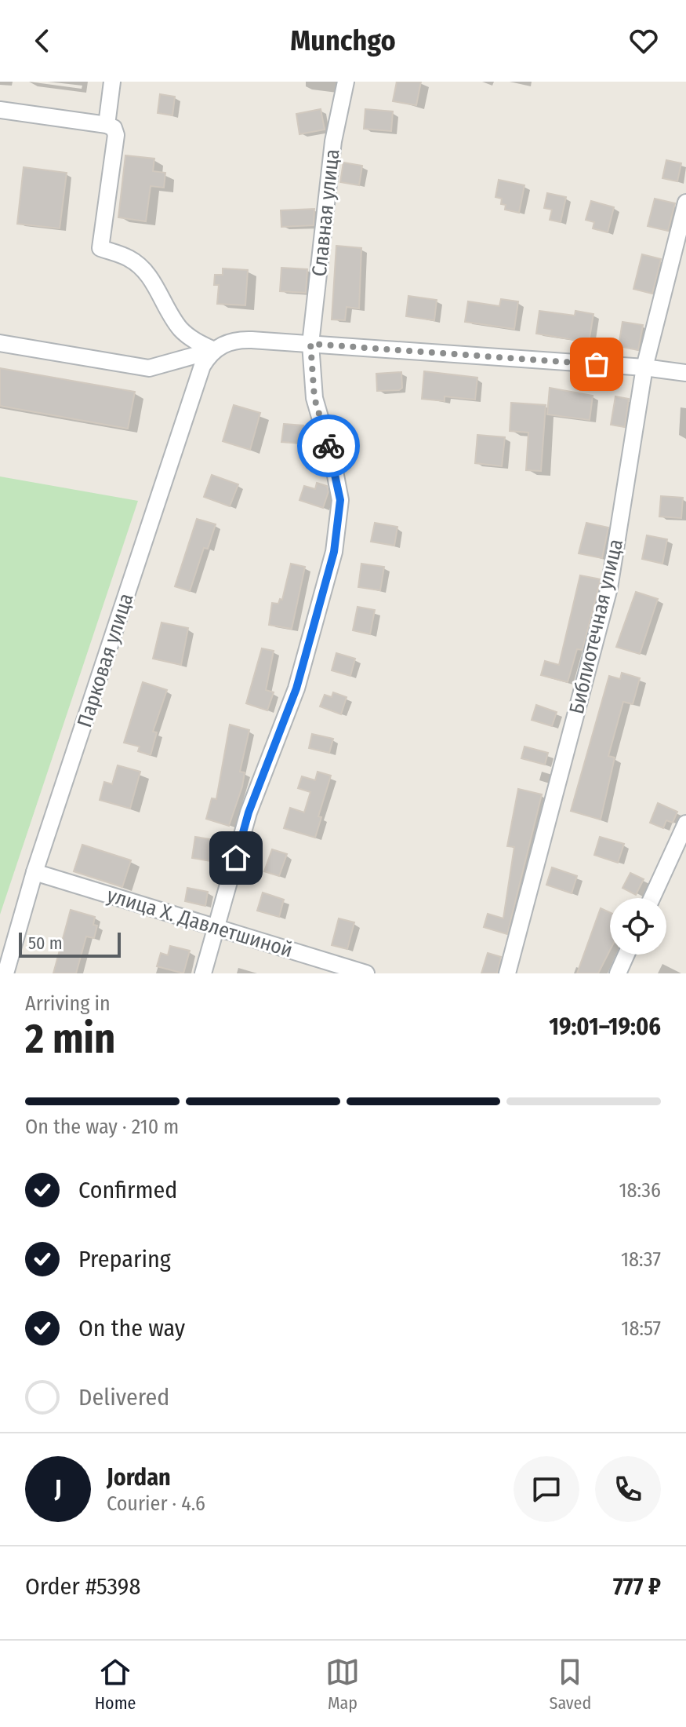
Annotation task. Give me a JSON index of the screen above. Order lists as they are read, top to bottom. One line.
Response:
{"streets":{"street":["Славная улица","Библиотечная улица","Парковая улица","улица Х. Давлетшиной"]},"crossings":[["Славная улица","улица Х. Давлетшиной"],["Парковая улица","улица Х. Давлетшиной"]],"scale_bar":"50 m","page":{"header":"Munchgo","scale":"50 m","heading":["2 min","Arriving in","19:01–19:06"],"panel":["Jordan","Courier · 4.6","Order #5398","777 ₽"],"bar":"On the way · 210 m","list":[["Confirmed","18:36"],["Preparing","18:37"],["On the way","18:57"],"Delivered"],"round":"J","tabs":["Home","Map","Saved"]}}
